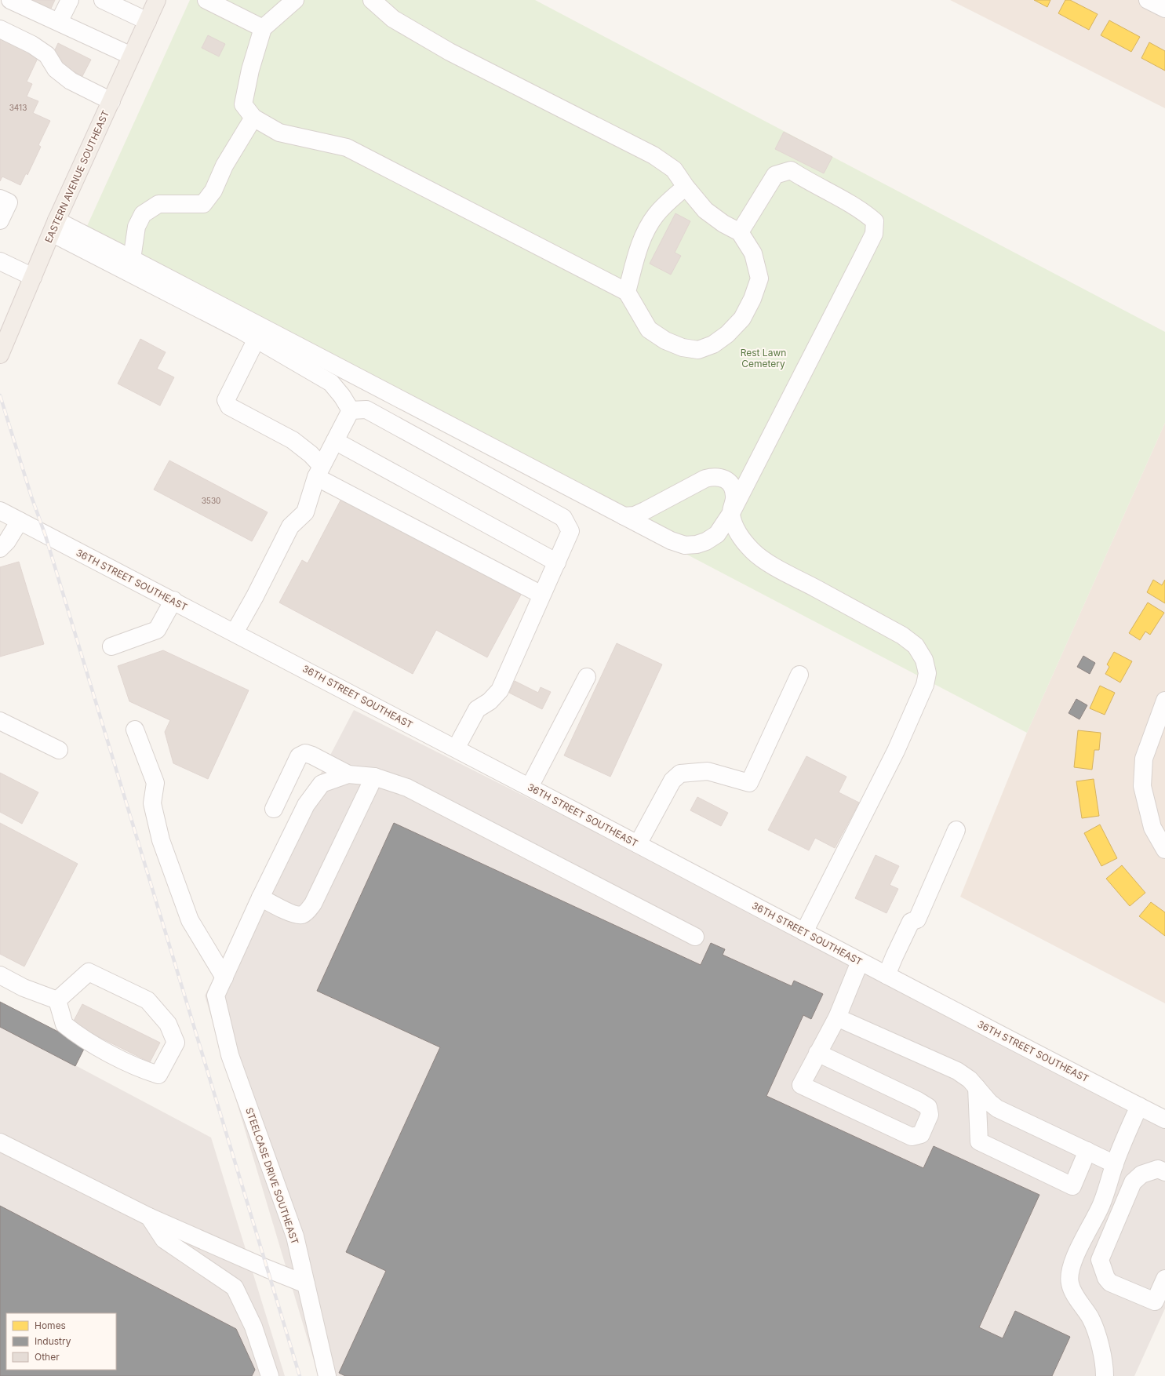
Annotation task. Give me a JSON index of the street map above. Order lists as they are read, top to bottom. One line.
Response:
{"streets":{"main road":["EASTERN AVENUE SOUTHEAST"],"street":["36TH STREET SOUTHEAST","STEELCASE DRIVE SOUTHEAST"]},"parks":["Rest Lawn Cemetery"],"house_numbers":["3413","3530"],"legend":["Homes","Industry","Other"]}
